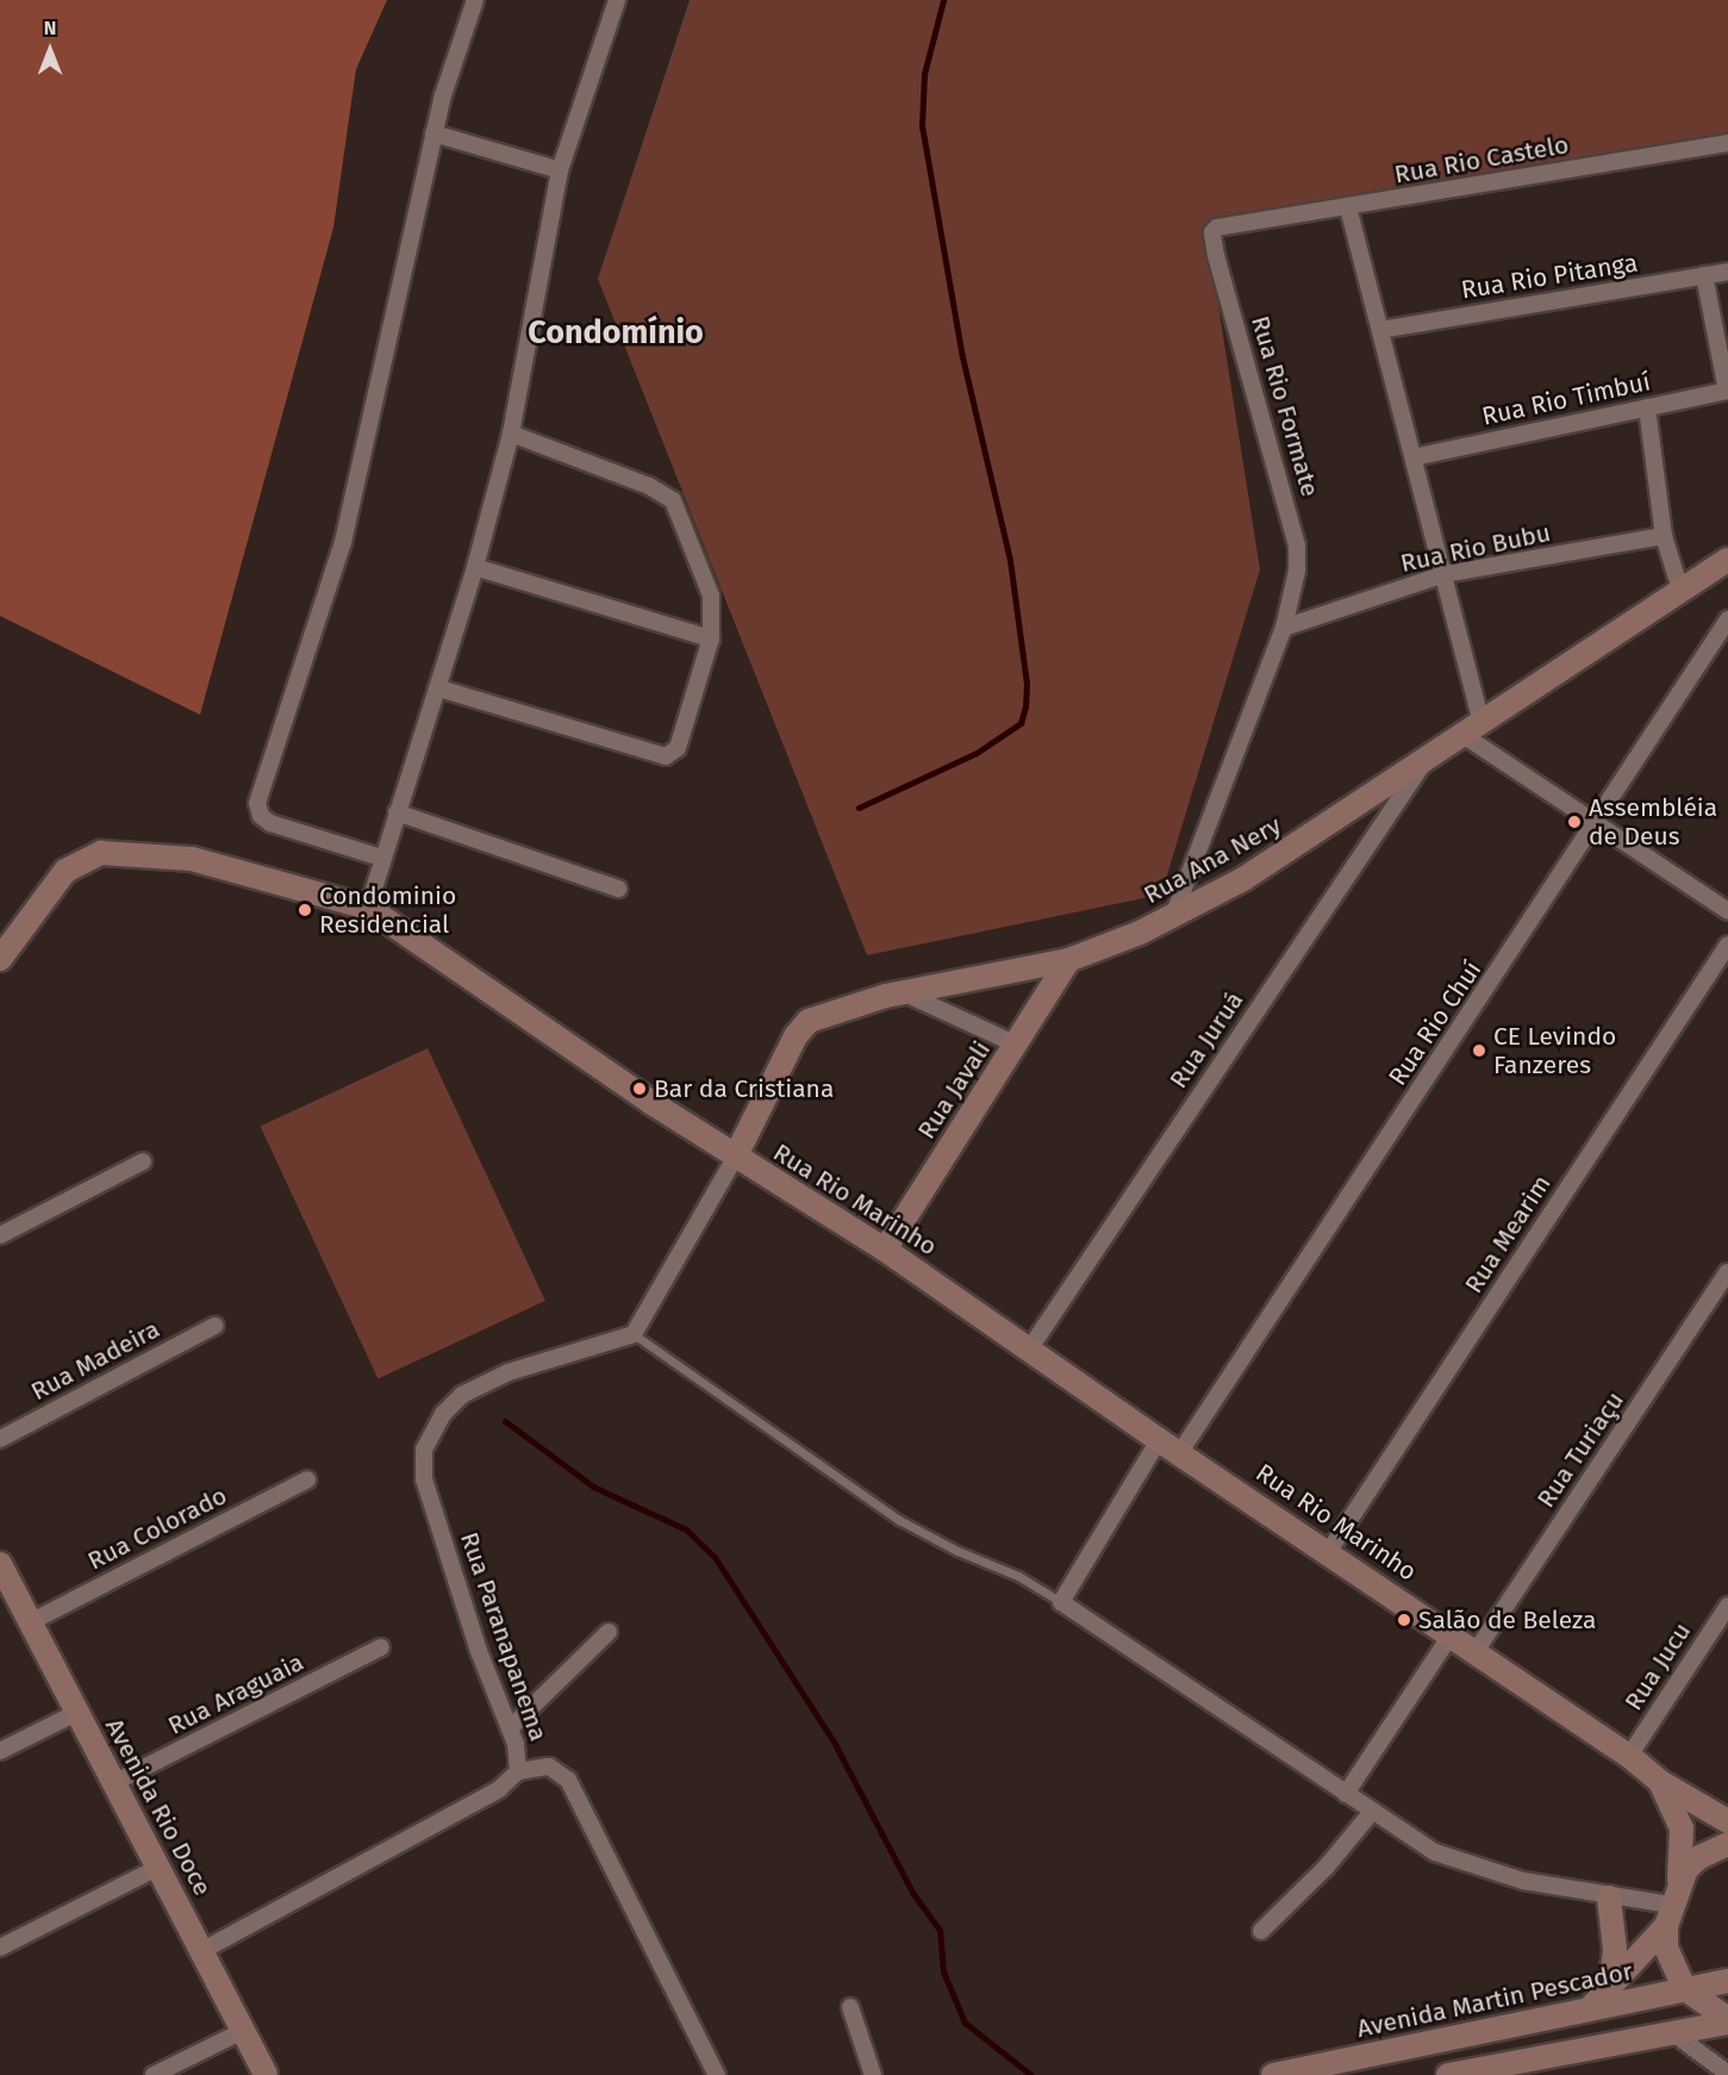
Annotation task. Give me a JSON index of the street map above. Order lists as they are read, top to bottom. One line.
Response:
{"streets":{"street":["Rua Rio Castelo","Rua Rio Pitanga","Rua Rio Timbuí","Rua Rio Formate","Rua Rio Bubu","Rua Ana Nery","Rua Rio Chuí","Rua Juruá","Rua Javali","Rua Rio Marinho","Rua Mearim","Rua Madeira","Rua Turiaçu","Rua Colorado","Rua Paranapanema","Rua Jucu","Rua Araguaia","Avenida Rio Doce","Avenida Martin Pescador"]},"crossings":[["Rua Rio Castelo","Rua Rio Formate"],["Rua Rio Formate","Rua Rio Bubu"],["Rua Ana Nery","Rua Juruá"],["Rua Ana Nery","Rua Javali"],["Rua Ana Nery","Rua Rio Marinho"],["Rua Rio Chuí","Rua Rio Marinho"],["Rua Juruá","Rua Rio Marinho"],["Rua Javali","Rua Rio Marinho"],["Rua Rio Marinho","Rua Mearim"],["Rua Rio Marinho","Rua Turiaçu"],["Rua Rio Marinho","Rua Jucu"],["Rua Colorado","Avenida Rio Doce"],["Rua Paranapanema","Avenida Rio Doce"],["Rua Araguaia","Avenida Rio Doce"]],"districts":["Condomínio"],"places":["Assembléia de Deus","Condominio Residencial","CE Levindo Fanzeres","Bar da Cristiana","Salão de Beleza"],"north":"top"}
